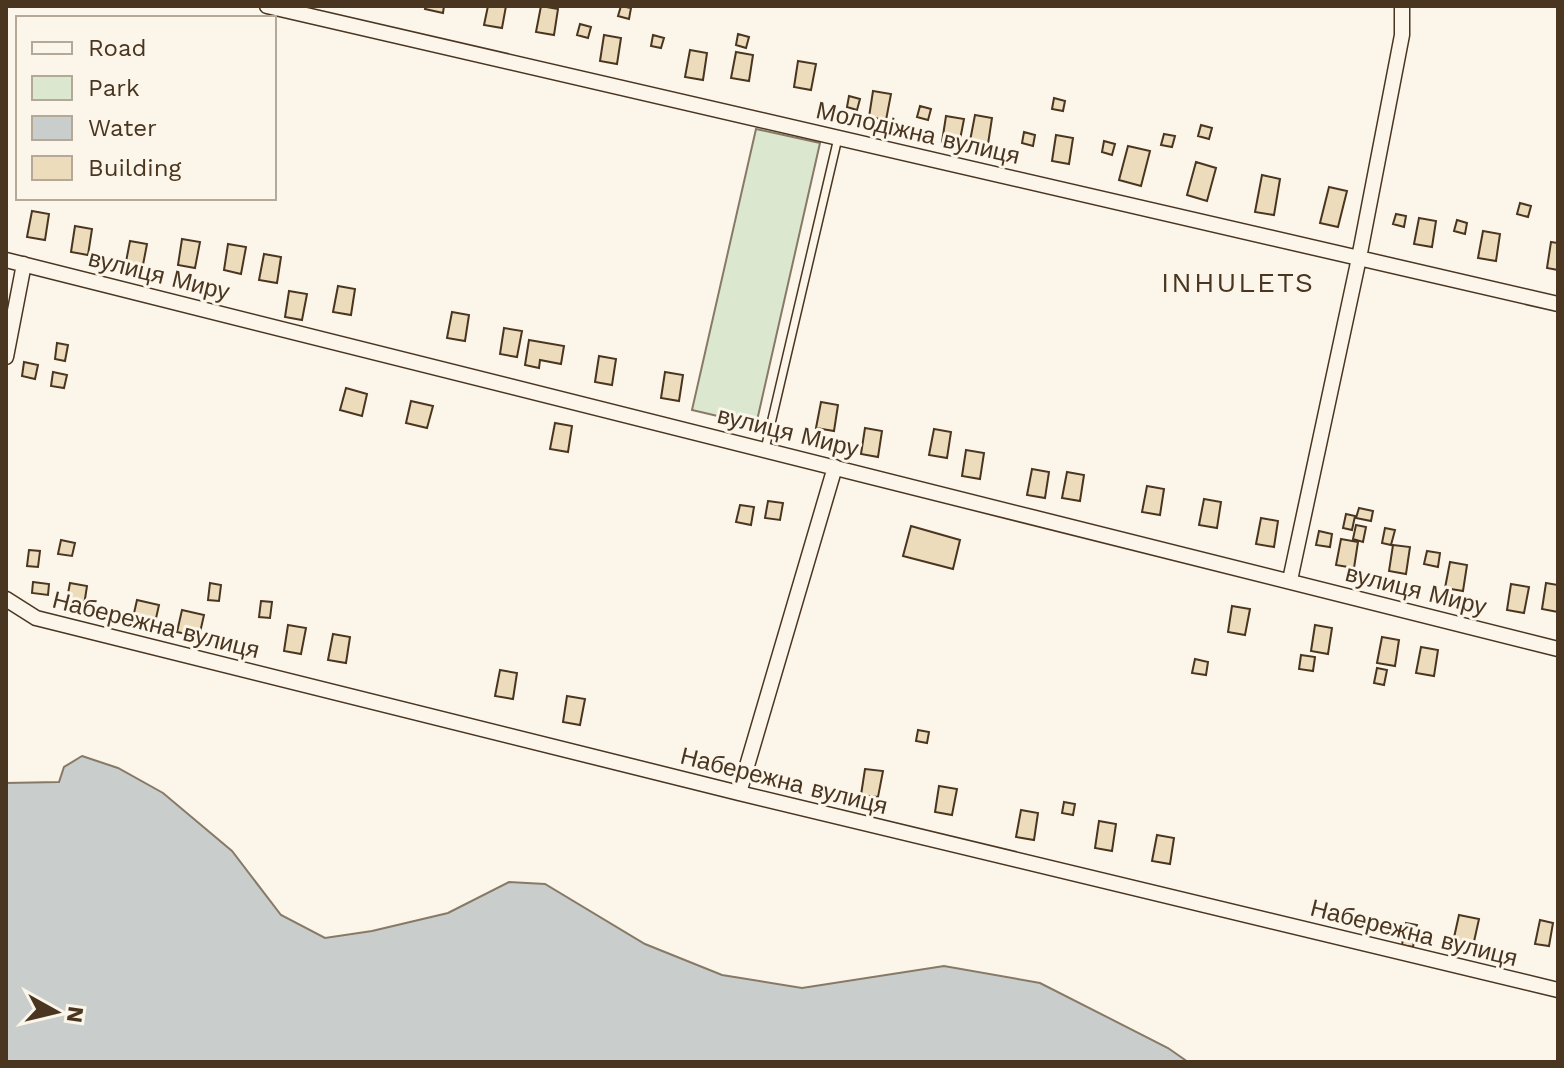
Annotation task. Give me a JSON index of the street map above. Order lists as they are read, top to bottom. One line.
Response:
{"streets":{"street":["Молодіжна вулиця","вулиця Миру","Набережна вулиця"]},"districts":["INHULETS"],"legend":["Road","Park","Water","Building"],"north":"right"}
